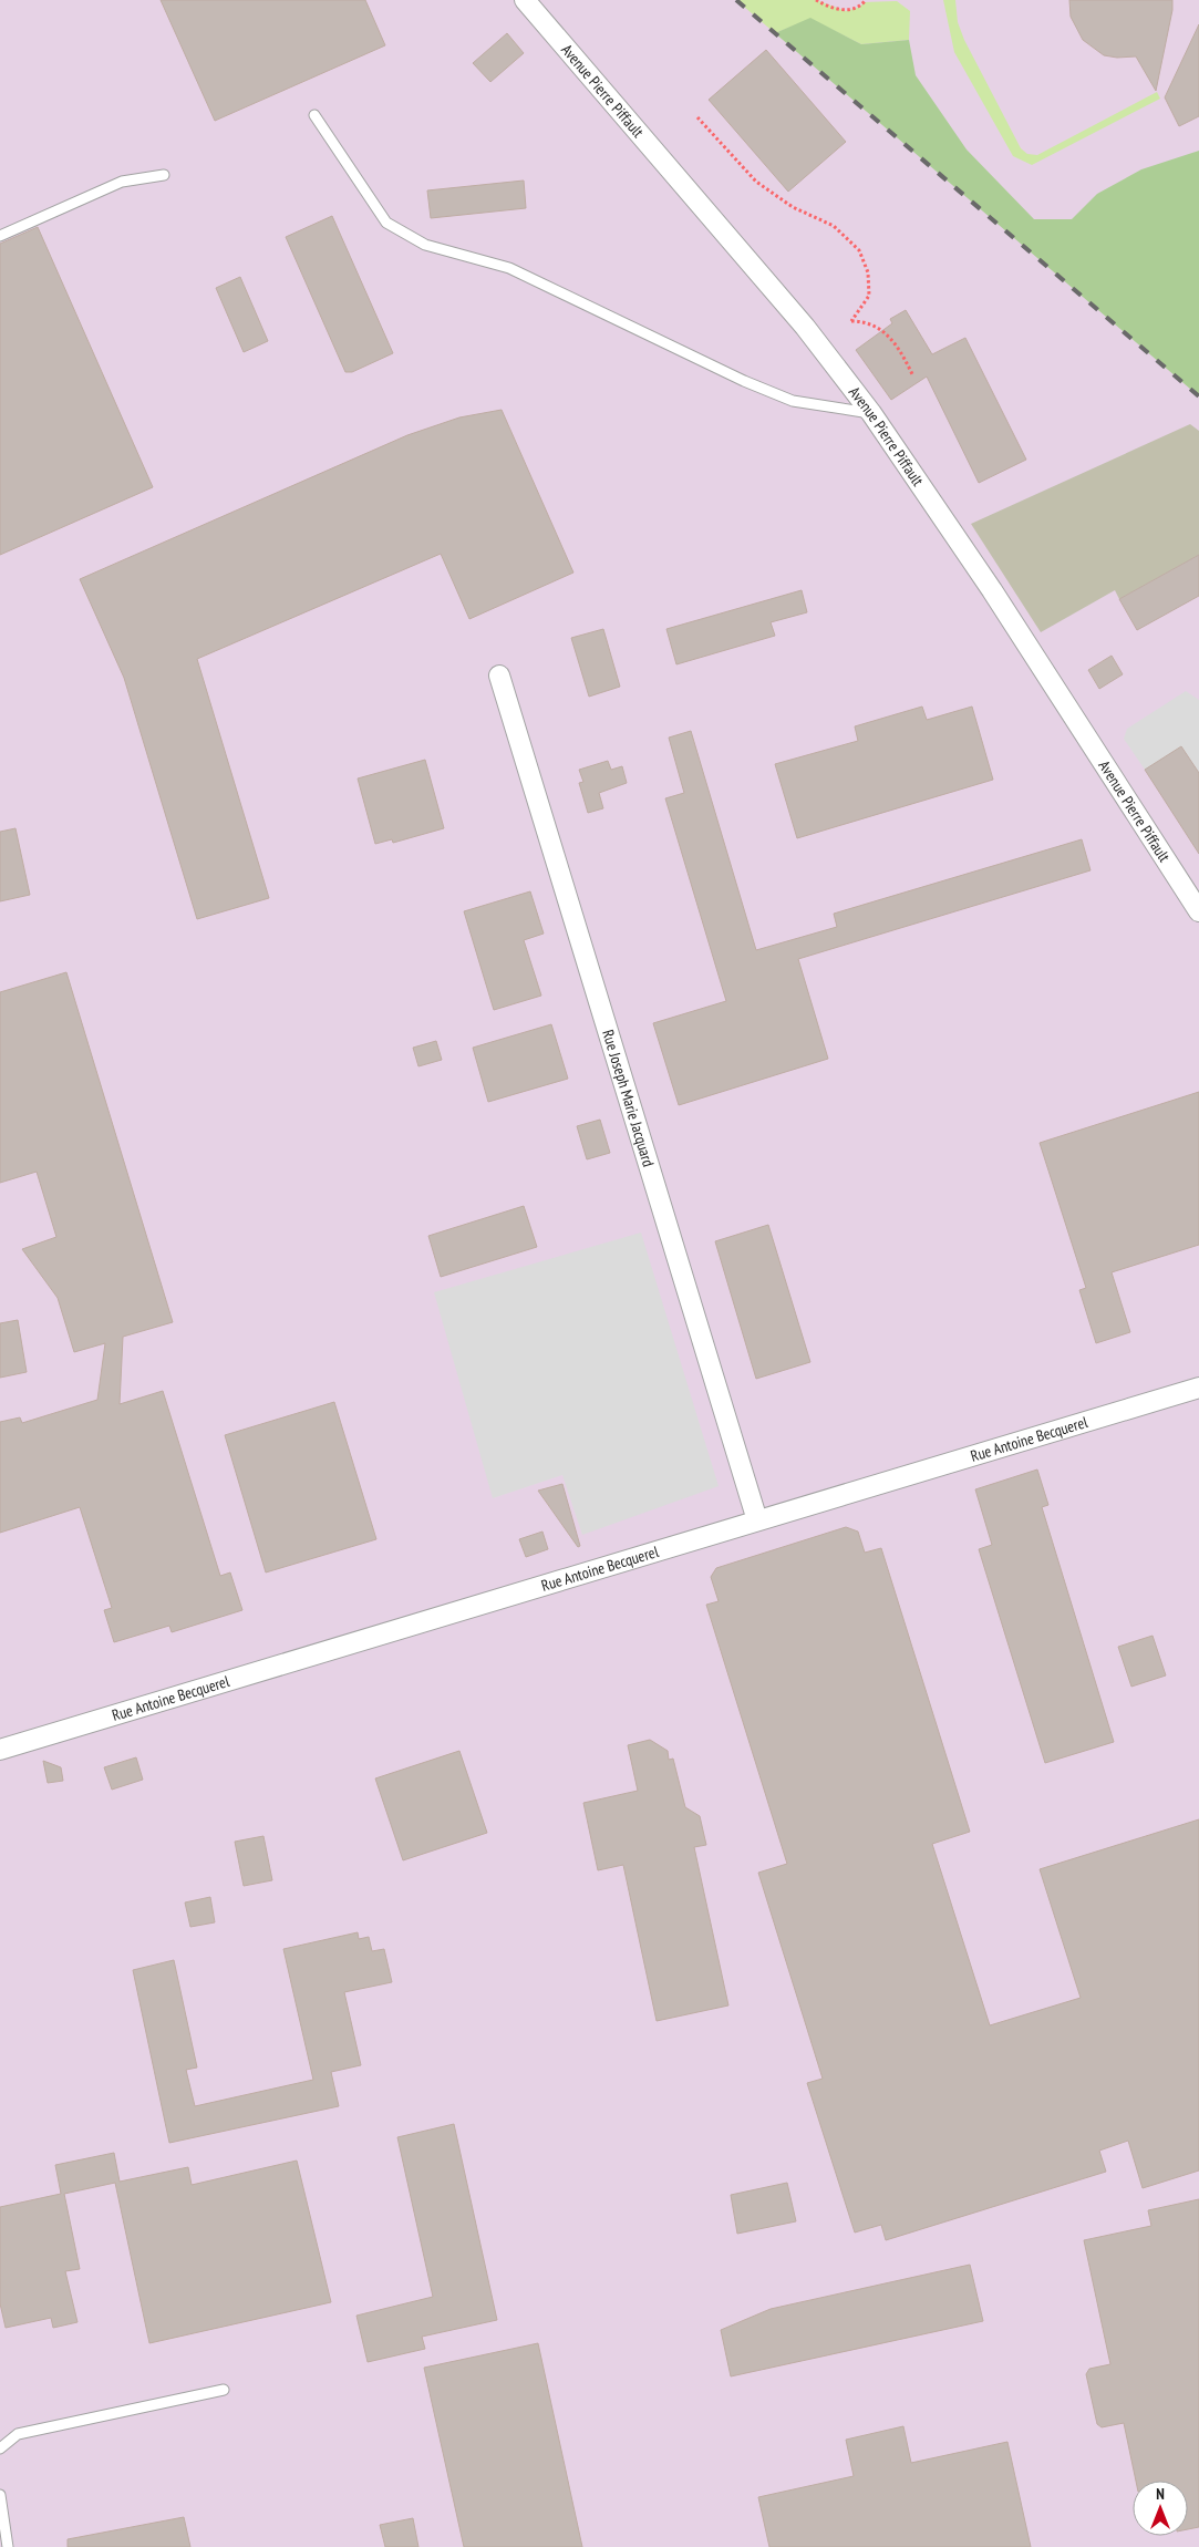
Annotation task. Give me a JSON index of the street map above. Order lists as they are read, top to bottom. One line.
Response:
{"streets":{"street":["Avenue Pierre Piffault","Rue Joseph Marie Jacquard","Rue Antoine Becquerel"]},"crossings":[["Rue Joseph Marie Jacquard","Rue Antoine Becquerel"]],"north":"top"}
